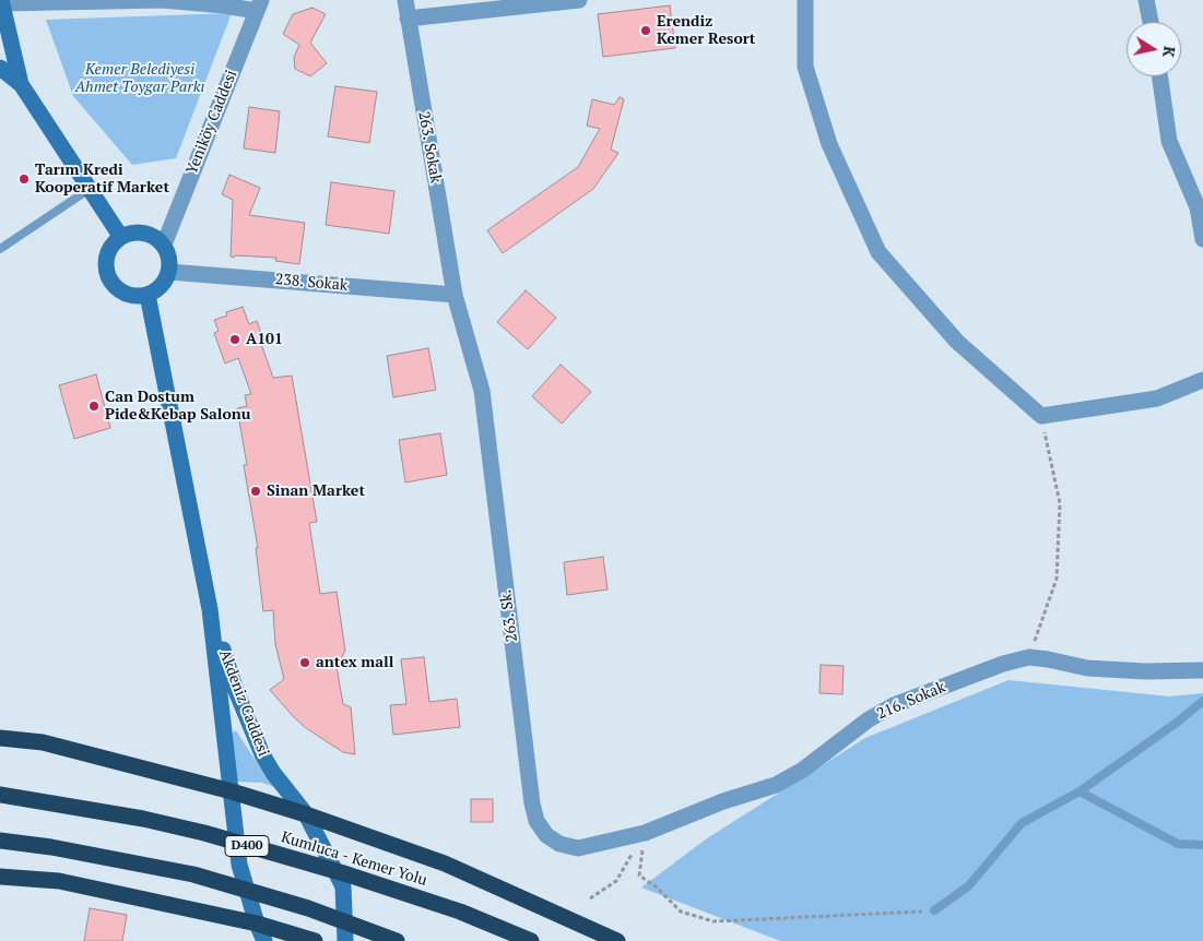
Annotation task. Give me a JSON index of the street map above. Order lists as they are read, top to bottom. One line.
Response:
{"streets":{"highway":["D400","Kumluca - Kemer Yolu"],"street":["Yeniköy Caddesi","263. Sokak","238. Sokak","263. Sk.","216. Sokak","Akdeniz Caddesi"]},"crossings":[["Yeniköy Caddesi","238. Sokak"],["Yeniköy Caddesi","Akdeniz Caddesi"],["263. Sokak","238. Sokak"],["263. Sokak","263. Sk."],["238. Sokak","263. Sk."],["238. Sokak","Akdeniz Caddesi"],["263. Sk.","216. Sokak"]],"parks":["Kemer Belediyesi Ahmet Toygar Parkı"],"places":["Erendiz Kemer Resort","Tarım Kredi Kooperatif Market","A101","Can Dostum Pide&Kebap Salonu","Sinan Market","antex mall"],"north":"right"}
